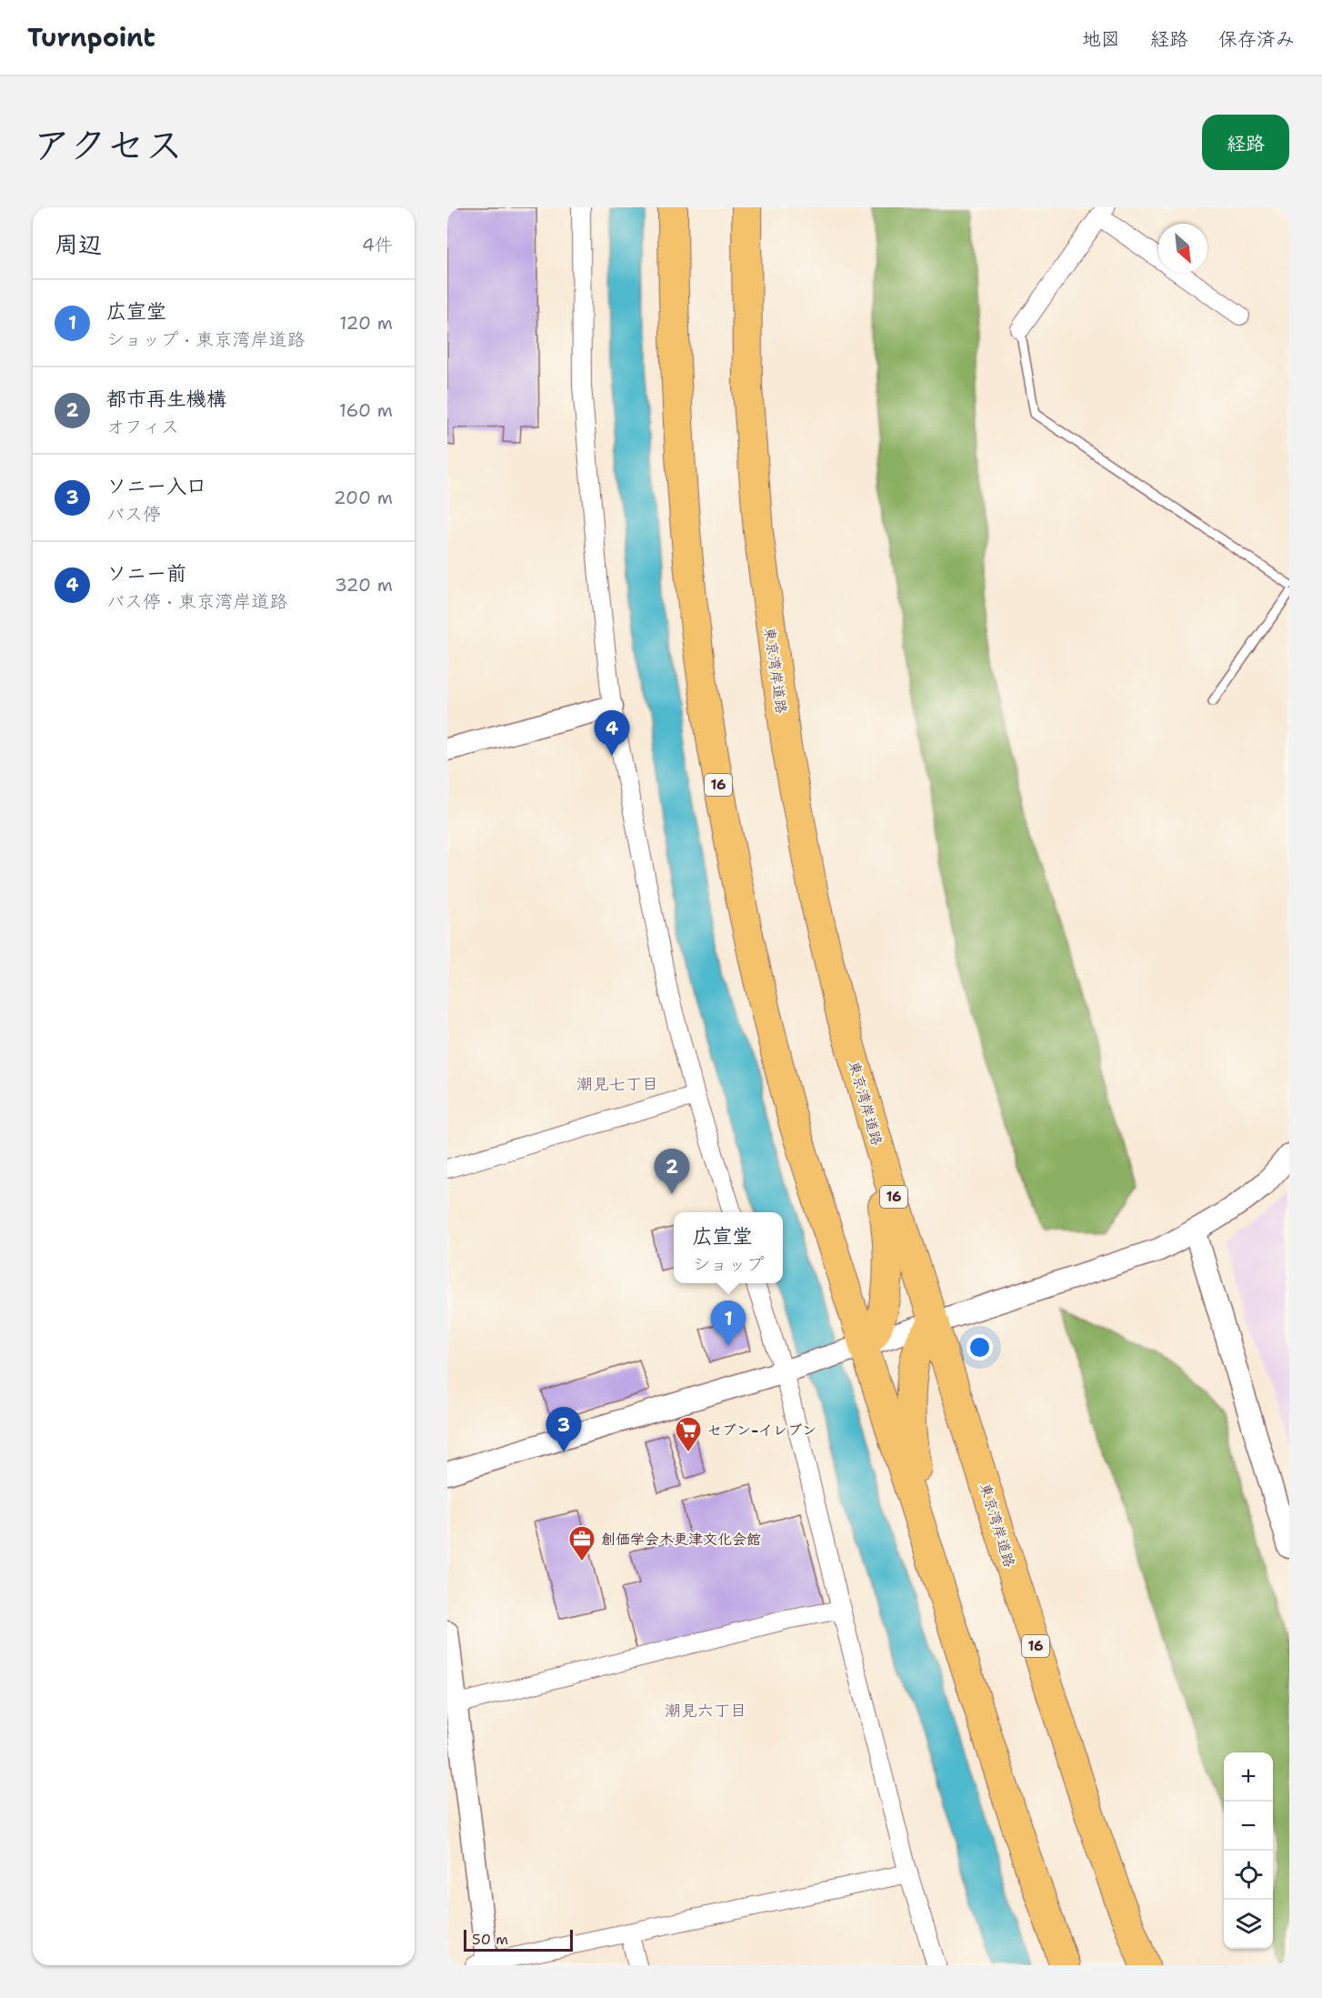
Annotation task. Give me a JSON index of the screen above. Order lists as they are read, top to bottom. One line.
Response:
{"streets":{"highway":["東京湾岸道路","16"]},"districts":["潮見七丁目","潮見六丁目"],"places":{"supermarket":["セブン-イレブン"],"office":["創価学会木更津文化会館"]},"scale_bar":"50 m","north":"bottom right","page":{"header":"Turnpoint","nav":["地図","経路","保存済み"],"title":"アクセス","buttons":"経路","heading":["周辺","4件"],"list":[{"mark":"1","name":"広宣堂","note":"ショップ · 東京湾岸道路","value":"120 m"},{"mark":"2","name":"都市再生機構","note":"オフィス","value":"160 m"},{"mark":"3","name":"ソニー入口","note":"バス停","value":"200 m"},{"mark":"4","name":"ソニー前","note":"バス停 · 東京湾岸道路","value":"320 m"}],"pins":["4","2","1","3"],"popup":["広宣堂","ショップ"],"map_buttons":["+","−"],"scale":"50 m"}}
